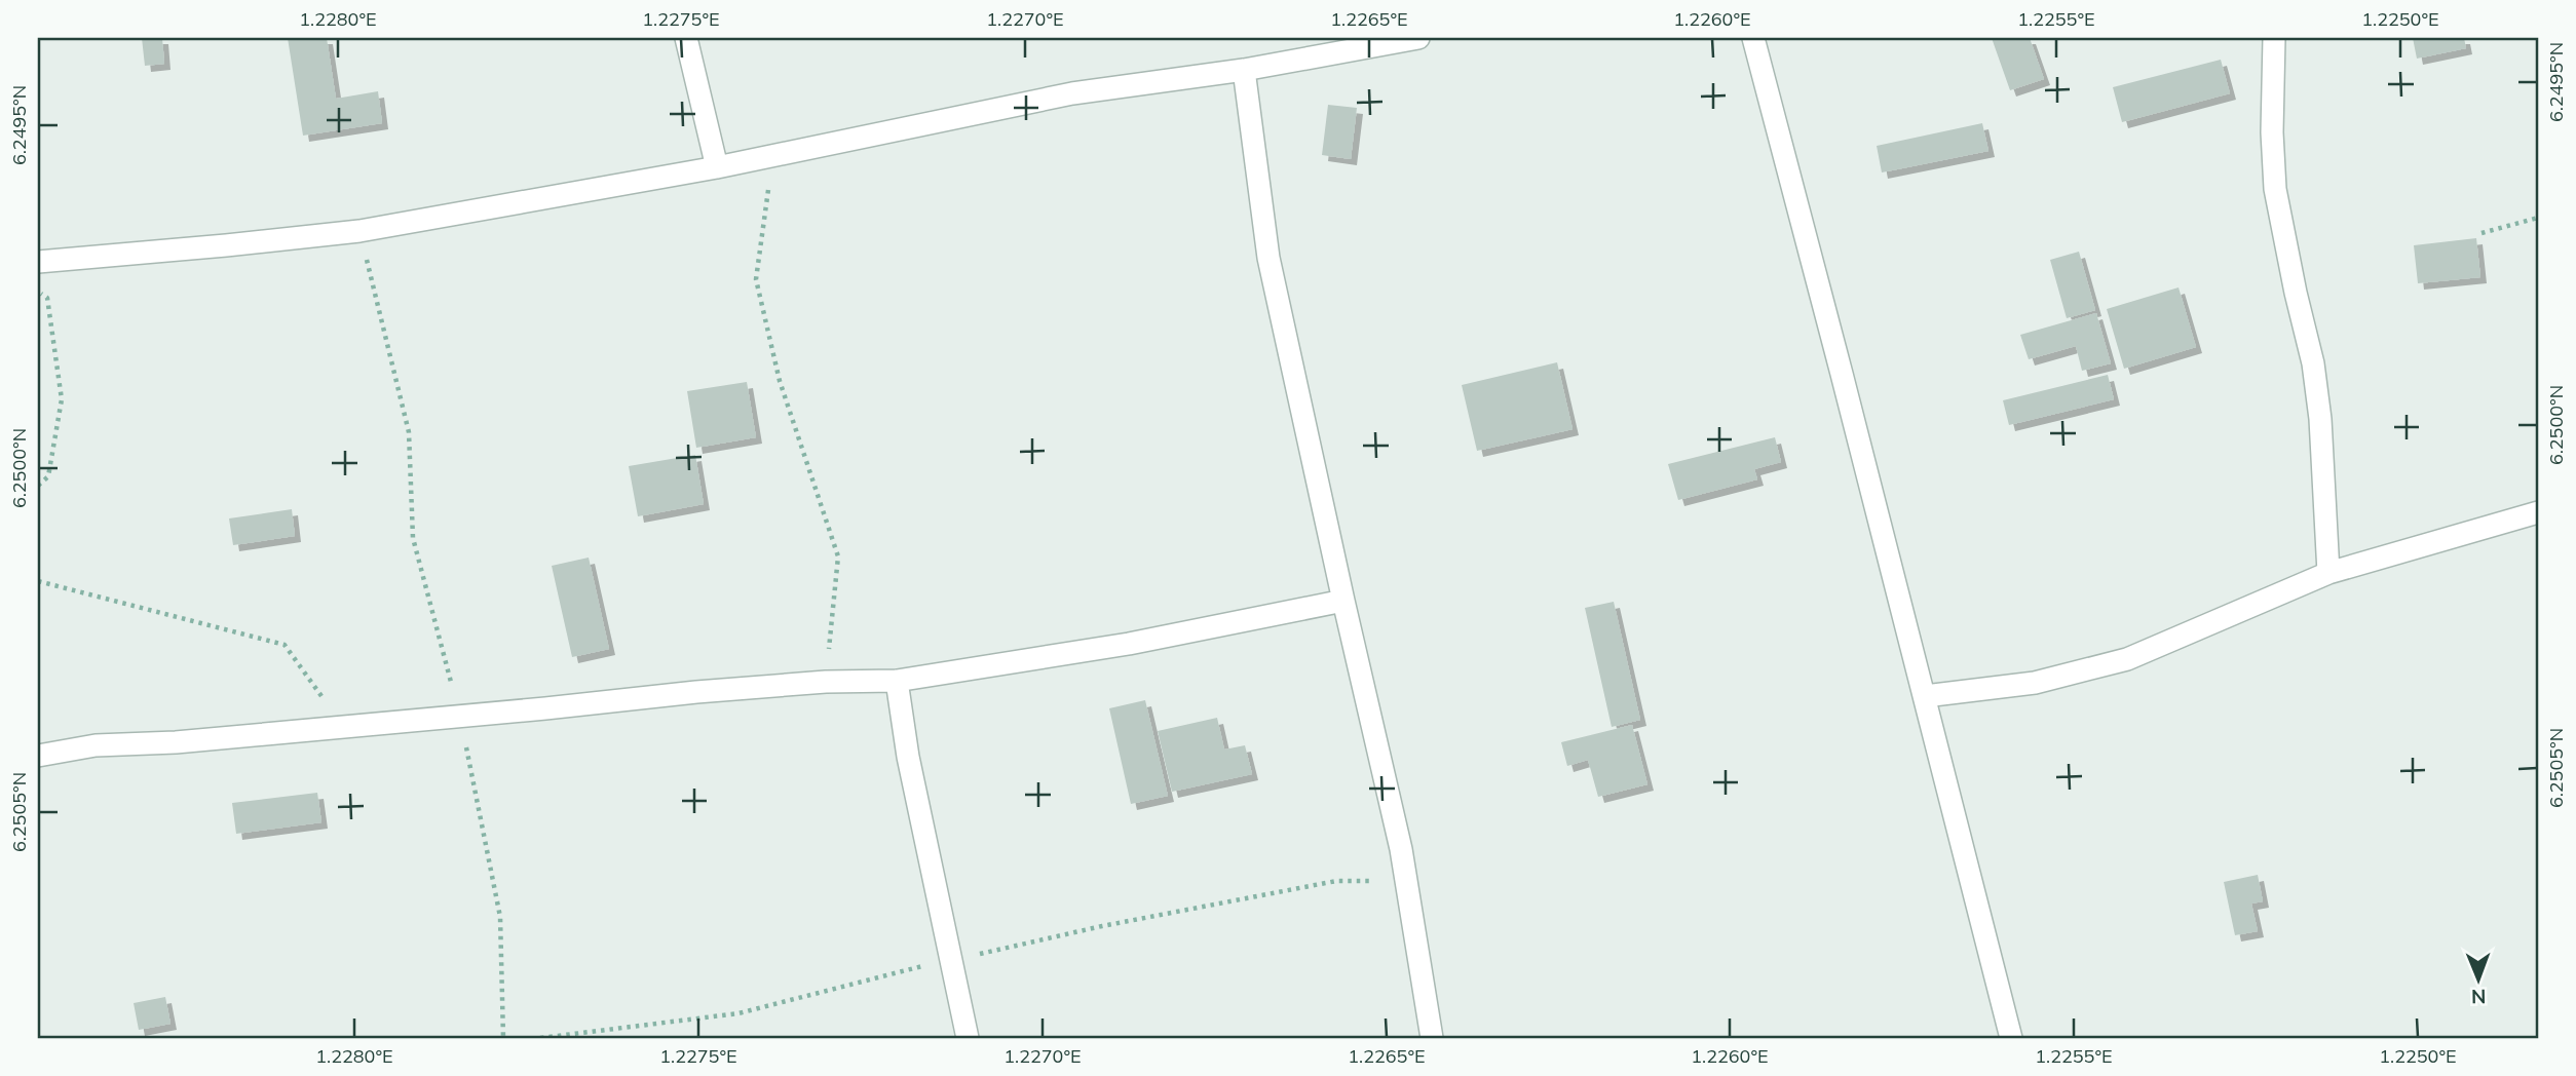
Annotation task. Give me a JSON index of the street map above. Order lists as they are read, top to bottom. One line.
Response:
{"north":"bottom","coordinates":["1.2280°E","1.2275°E","1.2270°E","1.2265°E","1.2260°E","1.2255°E","1.2250°E","6.2495°N","6.2500°N","6.2505°N"]}
